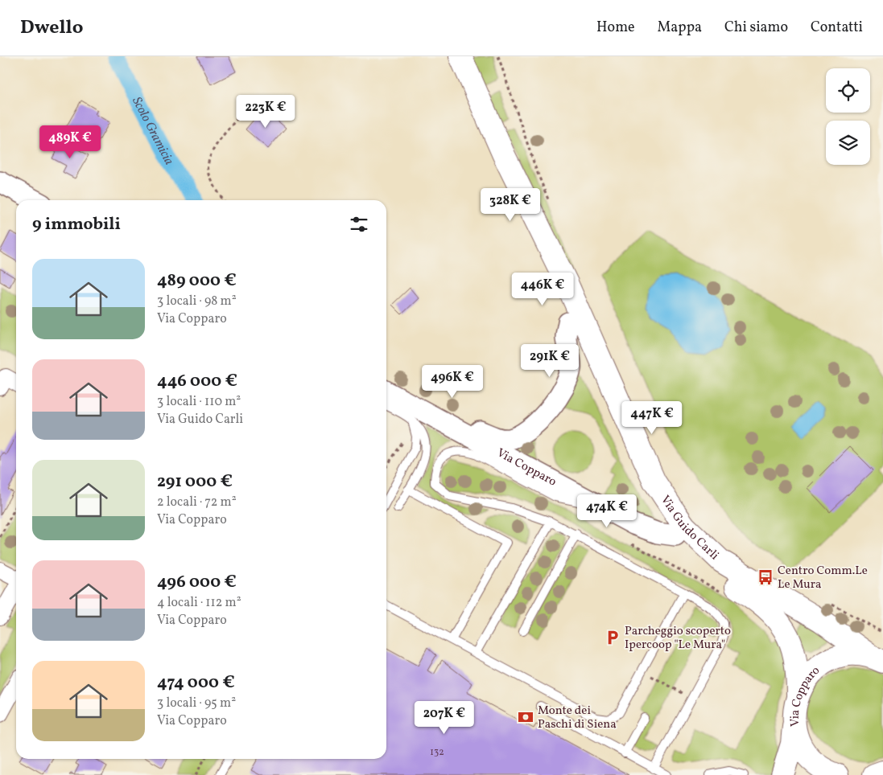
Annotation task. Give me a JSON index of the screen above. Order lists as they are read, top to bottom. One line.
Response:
{"streets":{"main road":["Via Copparo","Via Guido Carli"]},"crossings":[["Via Copparo","Via Guido Carli"]],"water":["Scolo Gramicia"],"places":{"bus stop":["Centro Comm.Le Le Mura"],"parking":["Parcheggio scoperto Ipercoop \"Le Mura\""],"bank":["Monte dei Paschi di Siena"]},"house_numbers":["132"],"page":{"header":"Dwello","nav":["Home","Mappa","Chi siamo","Contatti"],"price":["223K €","489K €","328K €","446K €","291K €","496K €","447K €","474K €","207K €"],"heading":"9 immobili","list":[{"name":"489 000 €","note":"3 locali · 98 m² · Via Copparo"},{"name":"446 000 €","note":"3 locali · 110 m² · Via Guido Carli"},{"name":"291 000 €","note":"2 locali · 72 m² · Via Copparo"},{"name":"496 000 €","note":"4 locali · 112 m² · Via Copparo"},{"name":"474 000 €","note":"3 locali · 95 m² · Via Copparo"}]}}
